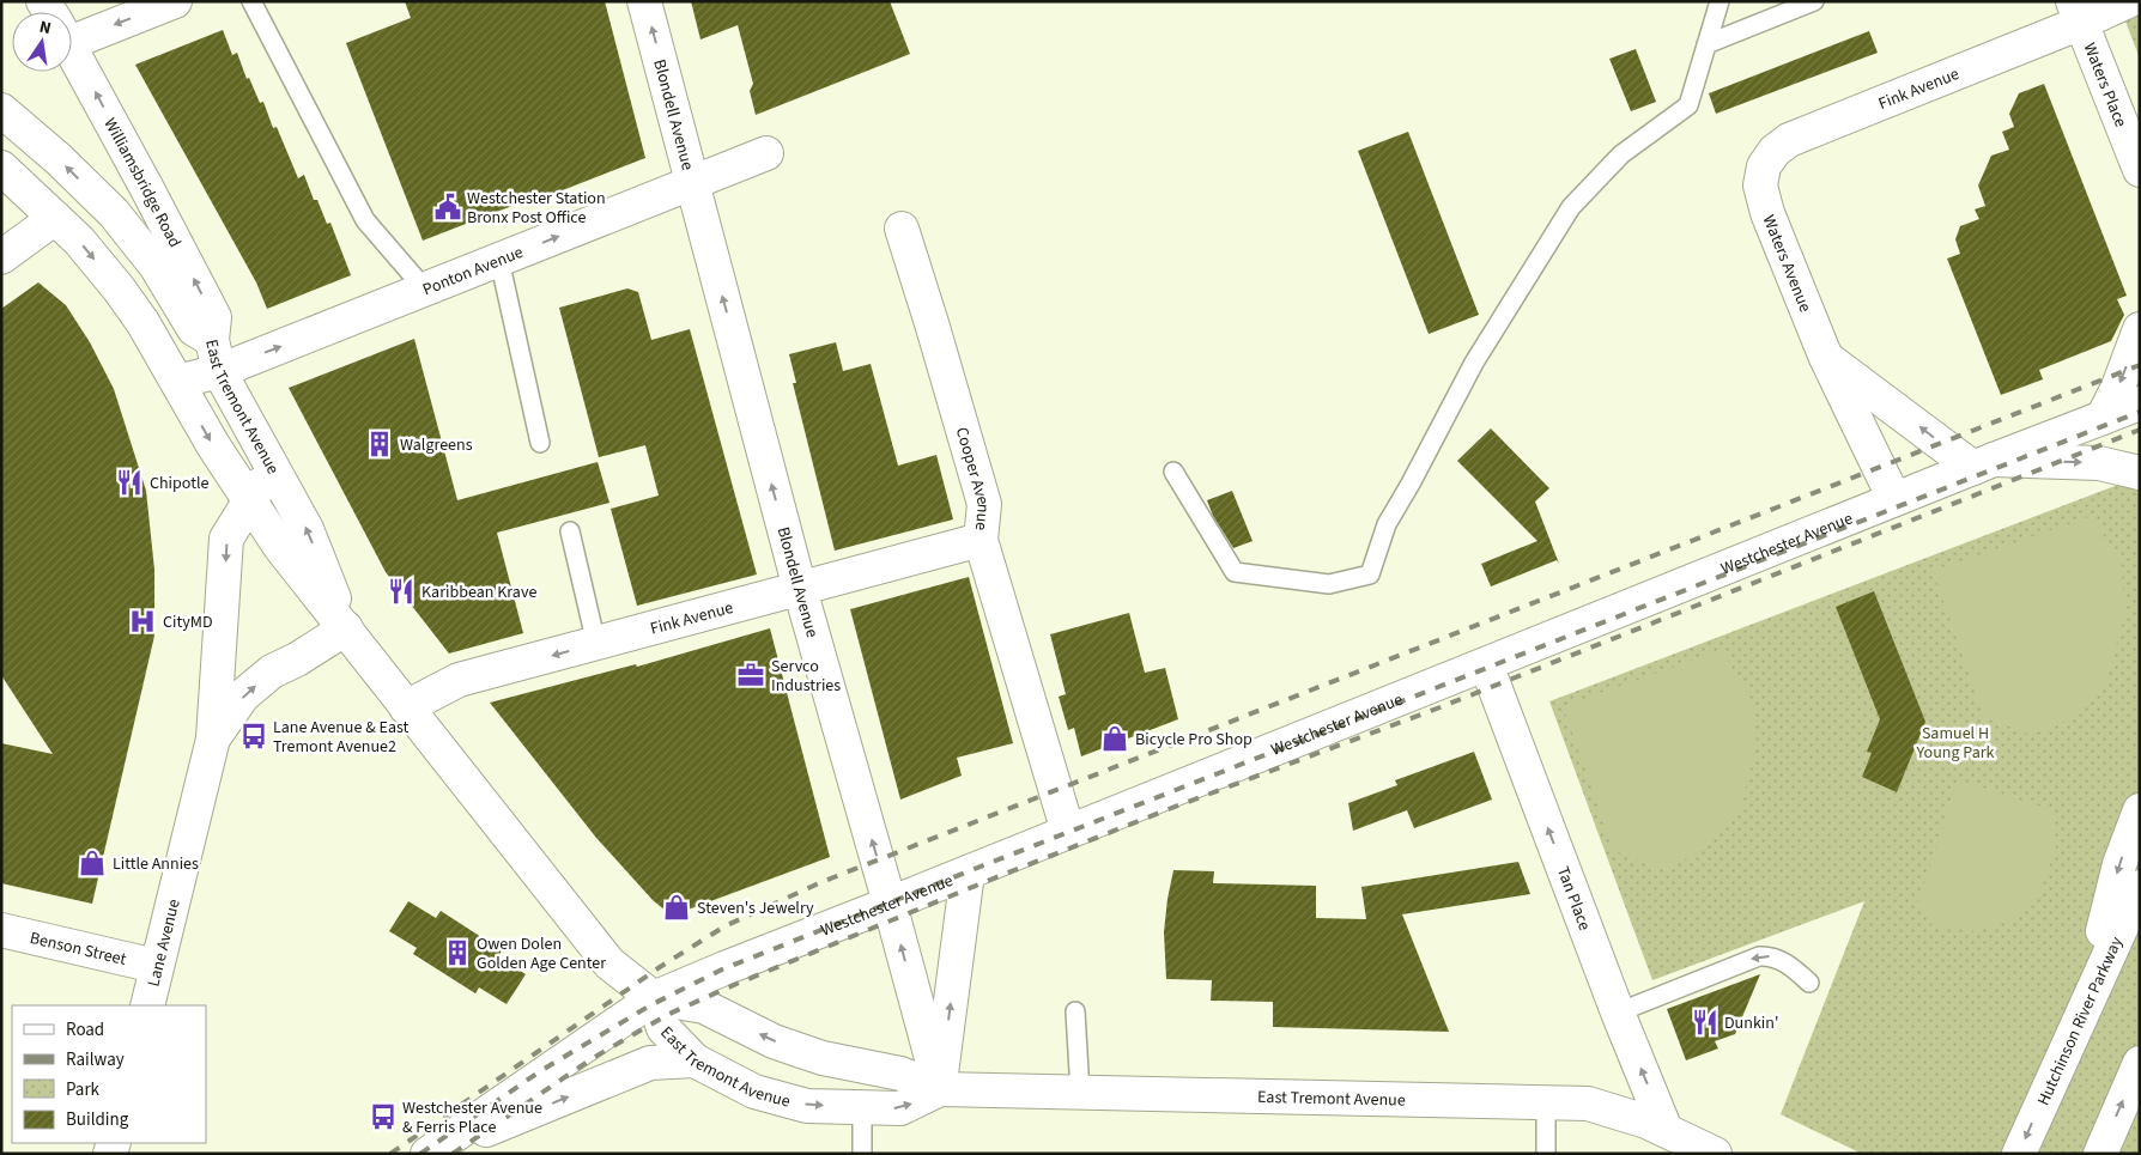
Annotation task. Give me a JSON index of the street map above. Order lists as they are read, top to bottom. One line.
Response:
{"streets":{"main road":["Waters Place","Fink Avenue","Blondell Avenue","Williamsbridge Road","Waters Avenue","Ponton Avenue","East Tremont Avenue","Cooper Avenue","Westchester Avenue","Tan Place","Lane Avenue","Benson Street","Hutchinson River Parkway"]},"crossings":[["Waters Place","Fink Avenue"],["Fink Avenue","Blondell Avenue"],["Fink Avenue","Waters Avenue"],["Fink Avenue","Cooper Avenue"],["Blondell Avenue","Ponton Avenue"],["Blondell Avenue","East Tremont Avenue"],["Blondell Avenue","Westchester Avenue"],["Williamsbridge Road","Ponton Avenue"],["Williamsbridge Road","East Tremont Avenue"],["Waters Avenue","Westchester Avenue"],["Ponton Avenue","East Tremont Avenue"],["East Tremont Avenue","Westchester Avenue"],["East Tremont Avenue","Tan Place"],["East Tremont Avenue","Lane Avenue"],["Cooper Avenue","Westchester Avenue"],["Westchester Avenue","Tan Place"],["Lane Avenue","Benson Street"]],"one_way":["Blondell Avenue","Ponton Avenue","Tan Place"],"parks":["Samuel H Young Park"],"places":{"public building":["Westchester Station Bronx Post Office"],"building":["Walgreens","Owen Dolen Golden Age Center"],"restaurant":["Chipotle","Karibbean Krave","Dunkin'"],"hospital":["CityMD"],"office":["Servco Industries"],"bus stop":["Lane Avenue & East Tremont Avenue2","Westchester Avenue & Ferris Place"],"shop":["Bicycle Pro Shop","Little Annies","Steven's Jewelry"]},"legend":["Road","Railway","Park","Building"],"north":"top"}
